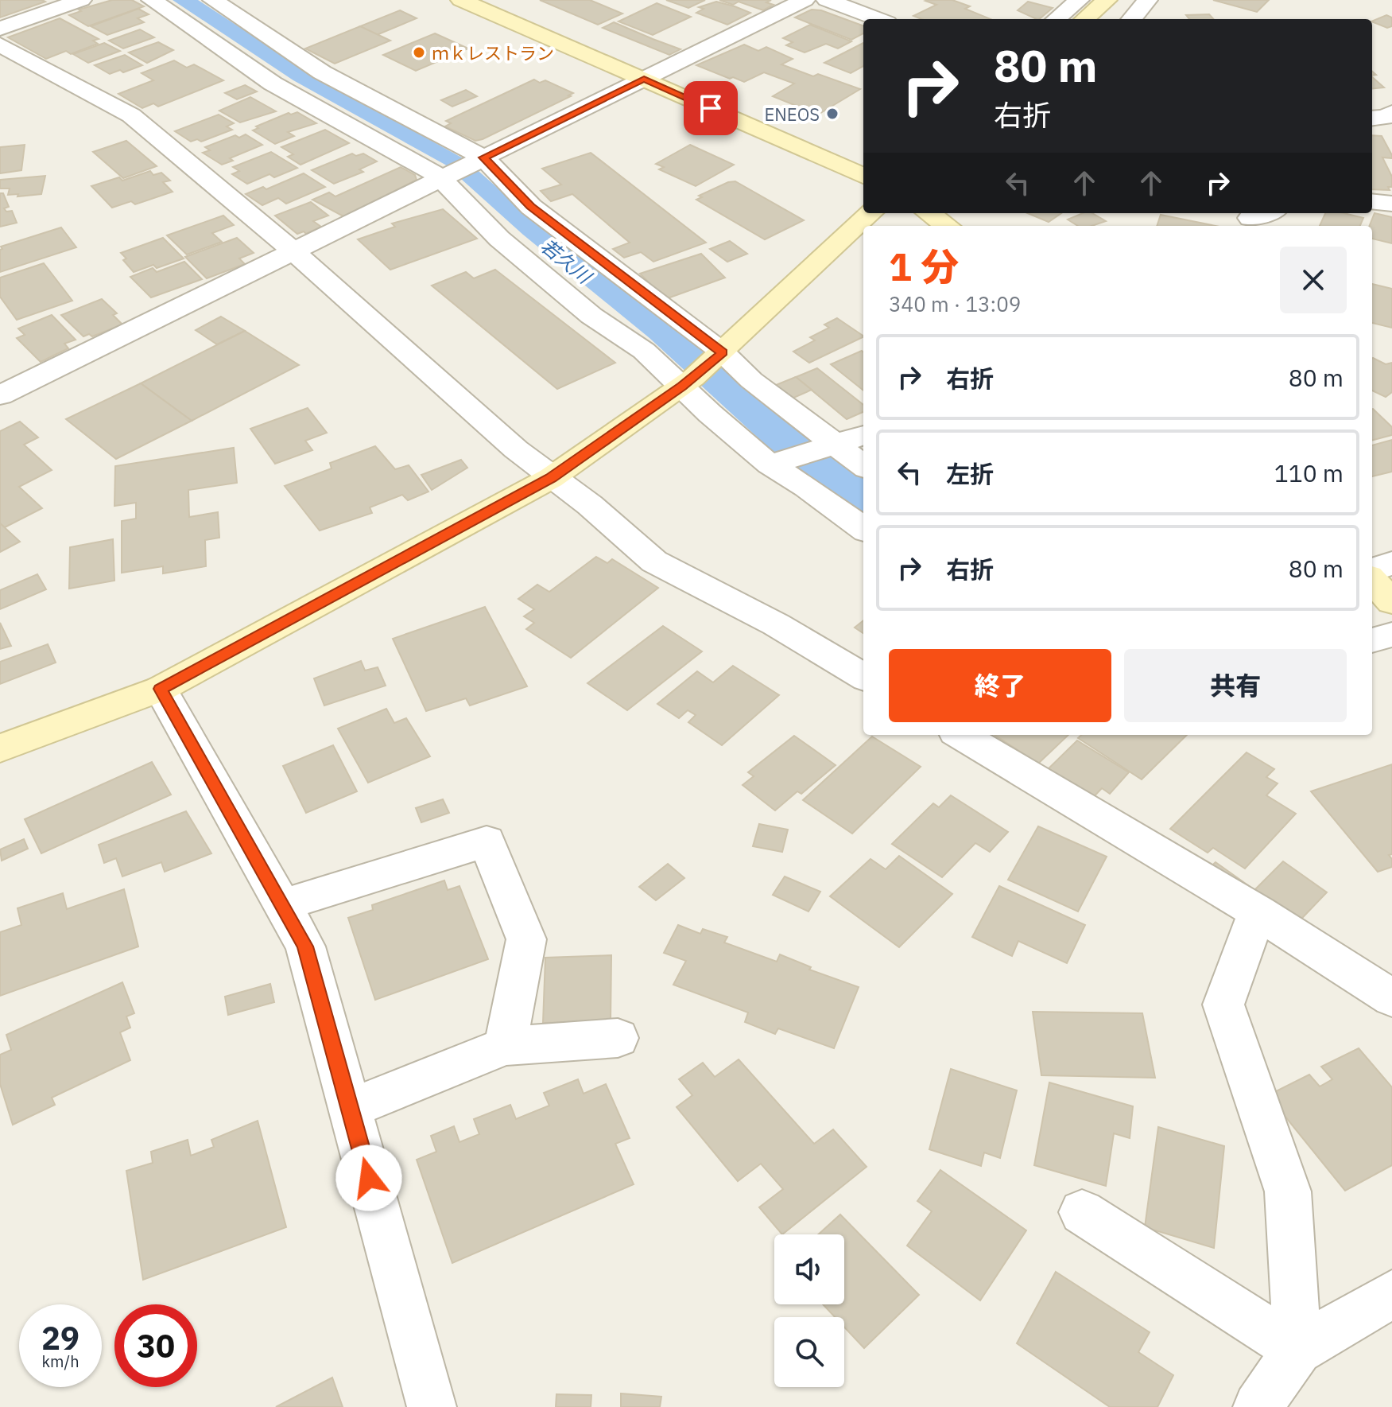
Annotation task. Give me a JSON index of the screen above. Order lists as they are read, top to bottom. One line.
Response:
{"water":["若久川"],"places":["ｍｋレストラン","ENEOS"],"page":{"turn":["80 m","右折"],"heading":["1 分","340 m · 13:09"],"list":[{"name":"右折","value":"80 m"},{"name":"左折","value":"110 m"},{"name":"右折","value":"80 m"}],"buttons":["終了","共有"],"speed":"29 km/h","limit":"30"}}
